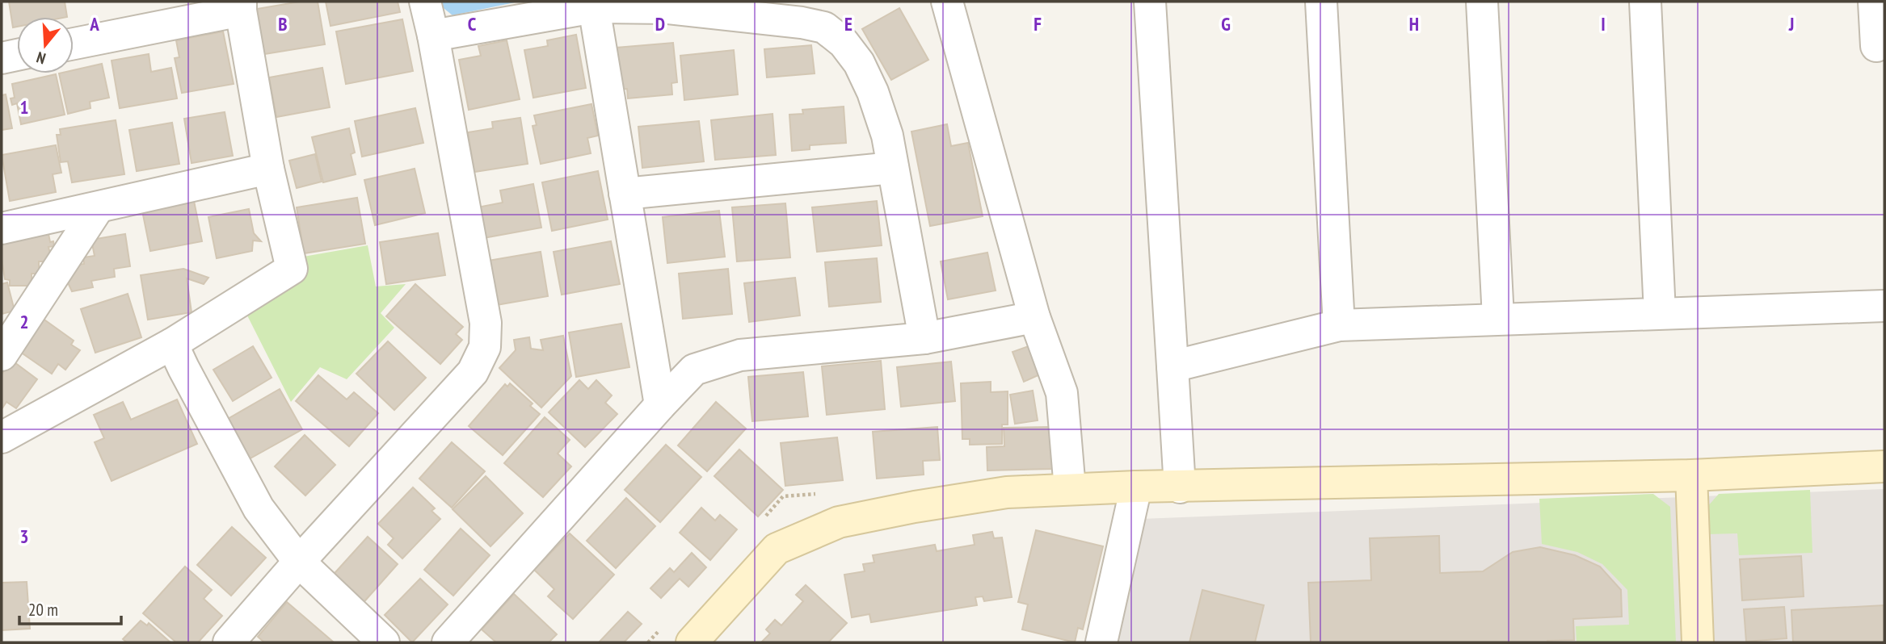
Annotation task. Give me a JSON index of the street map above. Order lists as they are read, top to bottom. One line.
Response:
{"scale_bar":"20 m","north":"bottom","grid":{"columns":["A","B","C","D","E","F","G","H","I","J"],"rows":["1","2","3"]}}
